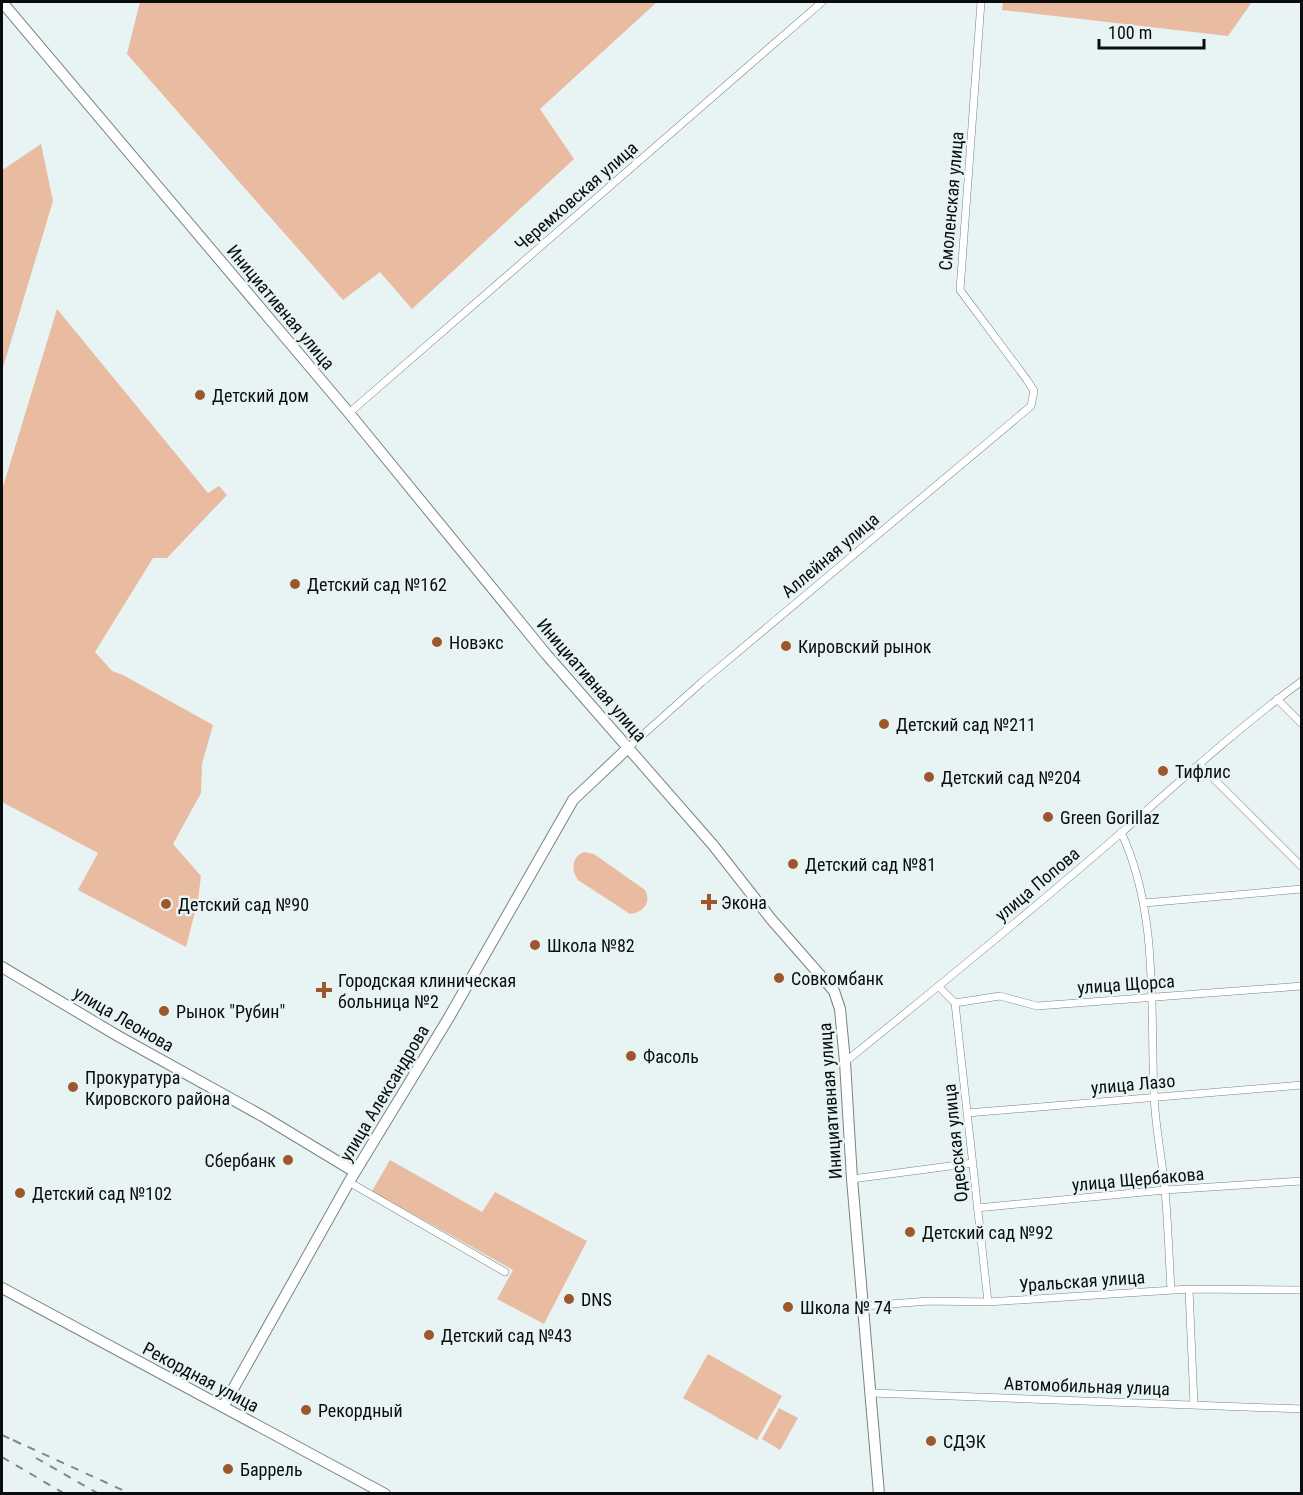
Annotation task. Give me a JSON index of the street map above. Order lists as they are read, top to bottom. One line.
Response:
{"streets":{"main road":["Инициативная улица","улица Леонова","улица Александрова","Рекордная улица"],"street":["Черемховская улица","Смоленская улица","Аллейная улица","улица Попова","улица Щорса","улица Лазо","Одесская улица","улица Щербакова","Уральская улица","Автомобильная улица"]},"crossings":[["Черемховская улица","Инициативная улица"],["Смоленская улица","Аллейная улица"],["Инициативная улица","Аллейная улица"],["Инициативная улица","улица Попова"],["Инициативная улица","улица Александрова"],["Инициативная улица","Уральская улица"],["Инициативная улица","Автомобильная улица"],["Аллейная улица","улица Александрова"],["улица Щорса","Одесская улица"],["улица Леонова","улица Александрова"],["улица Лазо","Одесская улица"],["улица Александрова","Рекордная улица"],["Одесская улица","улица Щербакова"],["Одесская улица","Уральская улица"]],"places":{"other":["Детский дом","Детский сад №162","Новэкс","Кировский рынок","Детский сад №211","Тифлис","Детский сад №204","Green Gorillaz","Детский сад №81","Детский сад №90","Школа №82","Совкомбанк","Рынок \"Рубин\"","Фасоль","Прокуратура Кировского района","Сбербанк","Детский сад №102","Детский сад №92","DNS","Школа № 74","Детский сад №43","Рекордный","СДЭК","Баррель"],"health":["Экона","Городская клиническая больница №2"]},"scale_bar":"100 m"}
